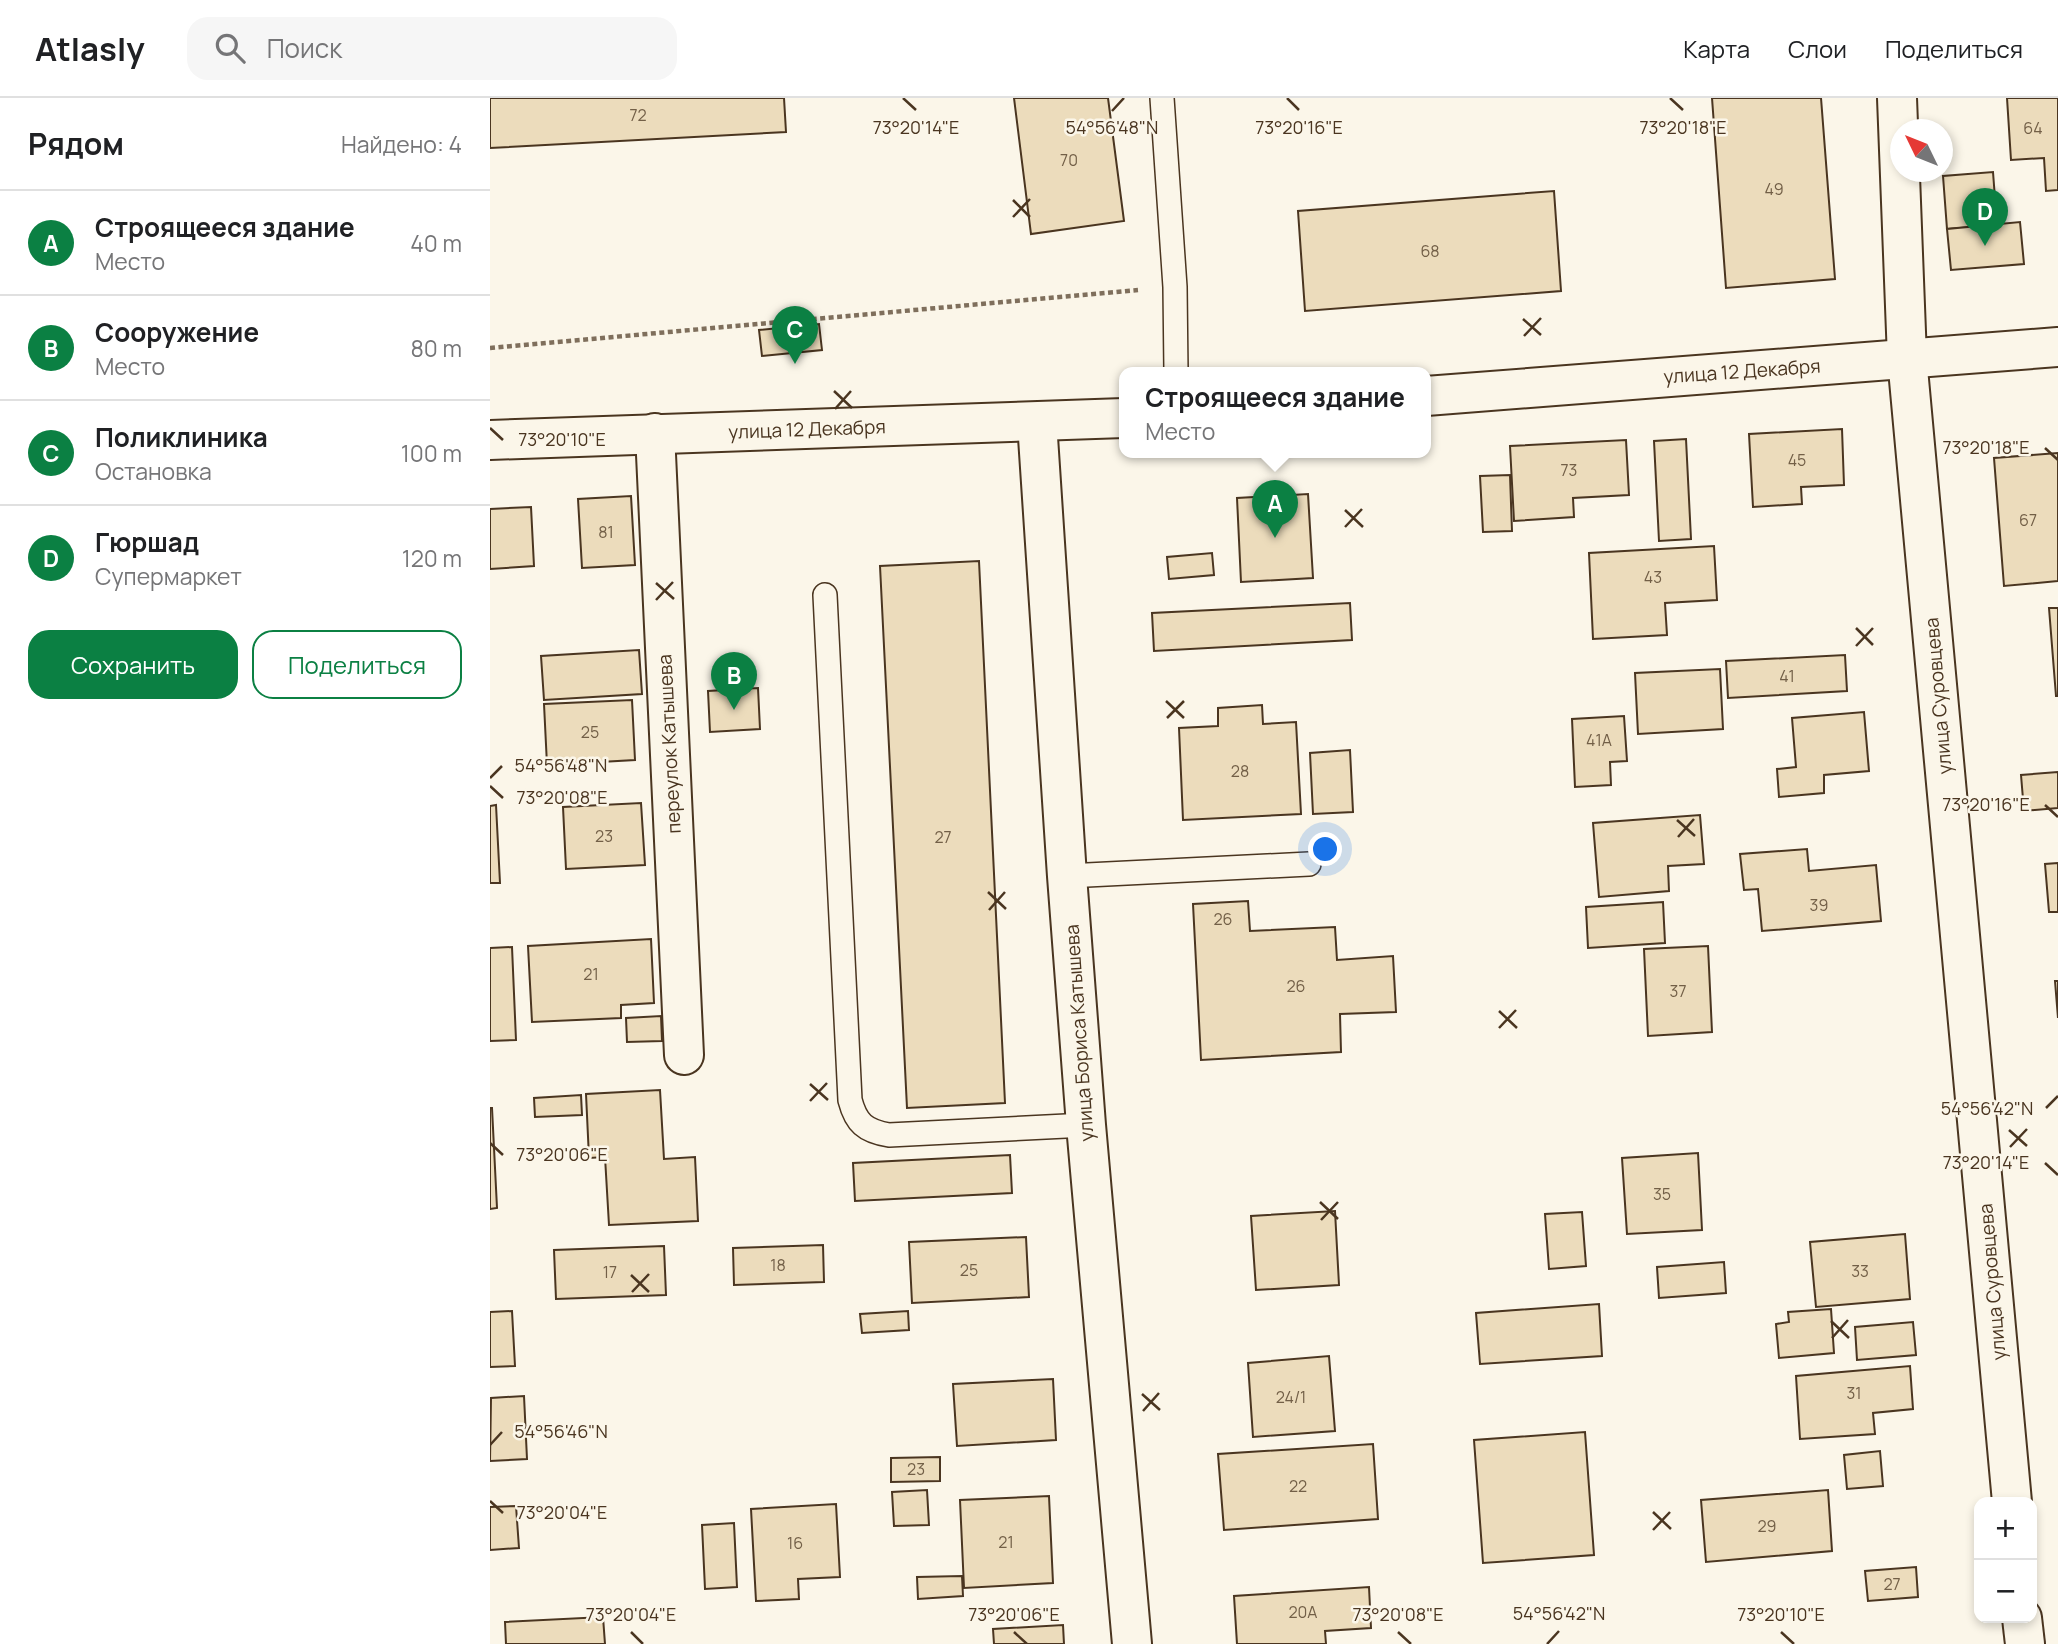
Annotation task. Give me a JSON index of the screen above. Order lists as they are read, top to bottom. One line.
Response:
{"streets":{"street":["улица 12 Декабря","улица Суровцева","переулок Катышева","улица Бориса Катышева"]},"crossings":[["улица 12 Декабря","улица Суровцева"],["улица 12 Декабря","переулок Катышева"],["улица 12 Декабря","улица Бориса Катышева"]],"house_numbers":["72","64","70","49","68","45","73","67","81","43","41","25","41А","28","23","27","39","26","21","26","37","35","18","25","33","17","31","24/1","23","22","29","21","16","27","20А"],"north":"top left","page":{"header":"Atlasly","search":"Поиск","nav":["Карта","Слои","Поделиться"],"heading":["Рядом","Найдено: 4"],"pins":["D","C","A","B"],"list":[{"mark":"A","name":"Строящееся здание","note":"Место","value":"40 m"},{"mark":"B","name":"Сооружение","note":"Место","value":"80 m"},{"mark":"C","name":"Поликлиника","note":"Остановка","value":"100 m"},{"mark":"D","name":"Гюршад","note":"Супермаркет","value":"120 m"}],"popup":["Строящееся здание","Место"],"buttons":["Сохранить","Поделиться"],"map_buttons":["+","−"]},"coordinates":["73°20'14\"E","73°20'16\"E","73°20'18\"E","54°56'48\"N","73°20'10\"E","73°20'08\"E","54°56'42\"N","73°20'06\"E","54°56'46\"N","73°20'04\"E"]}
